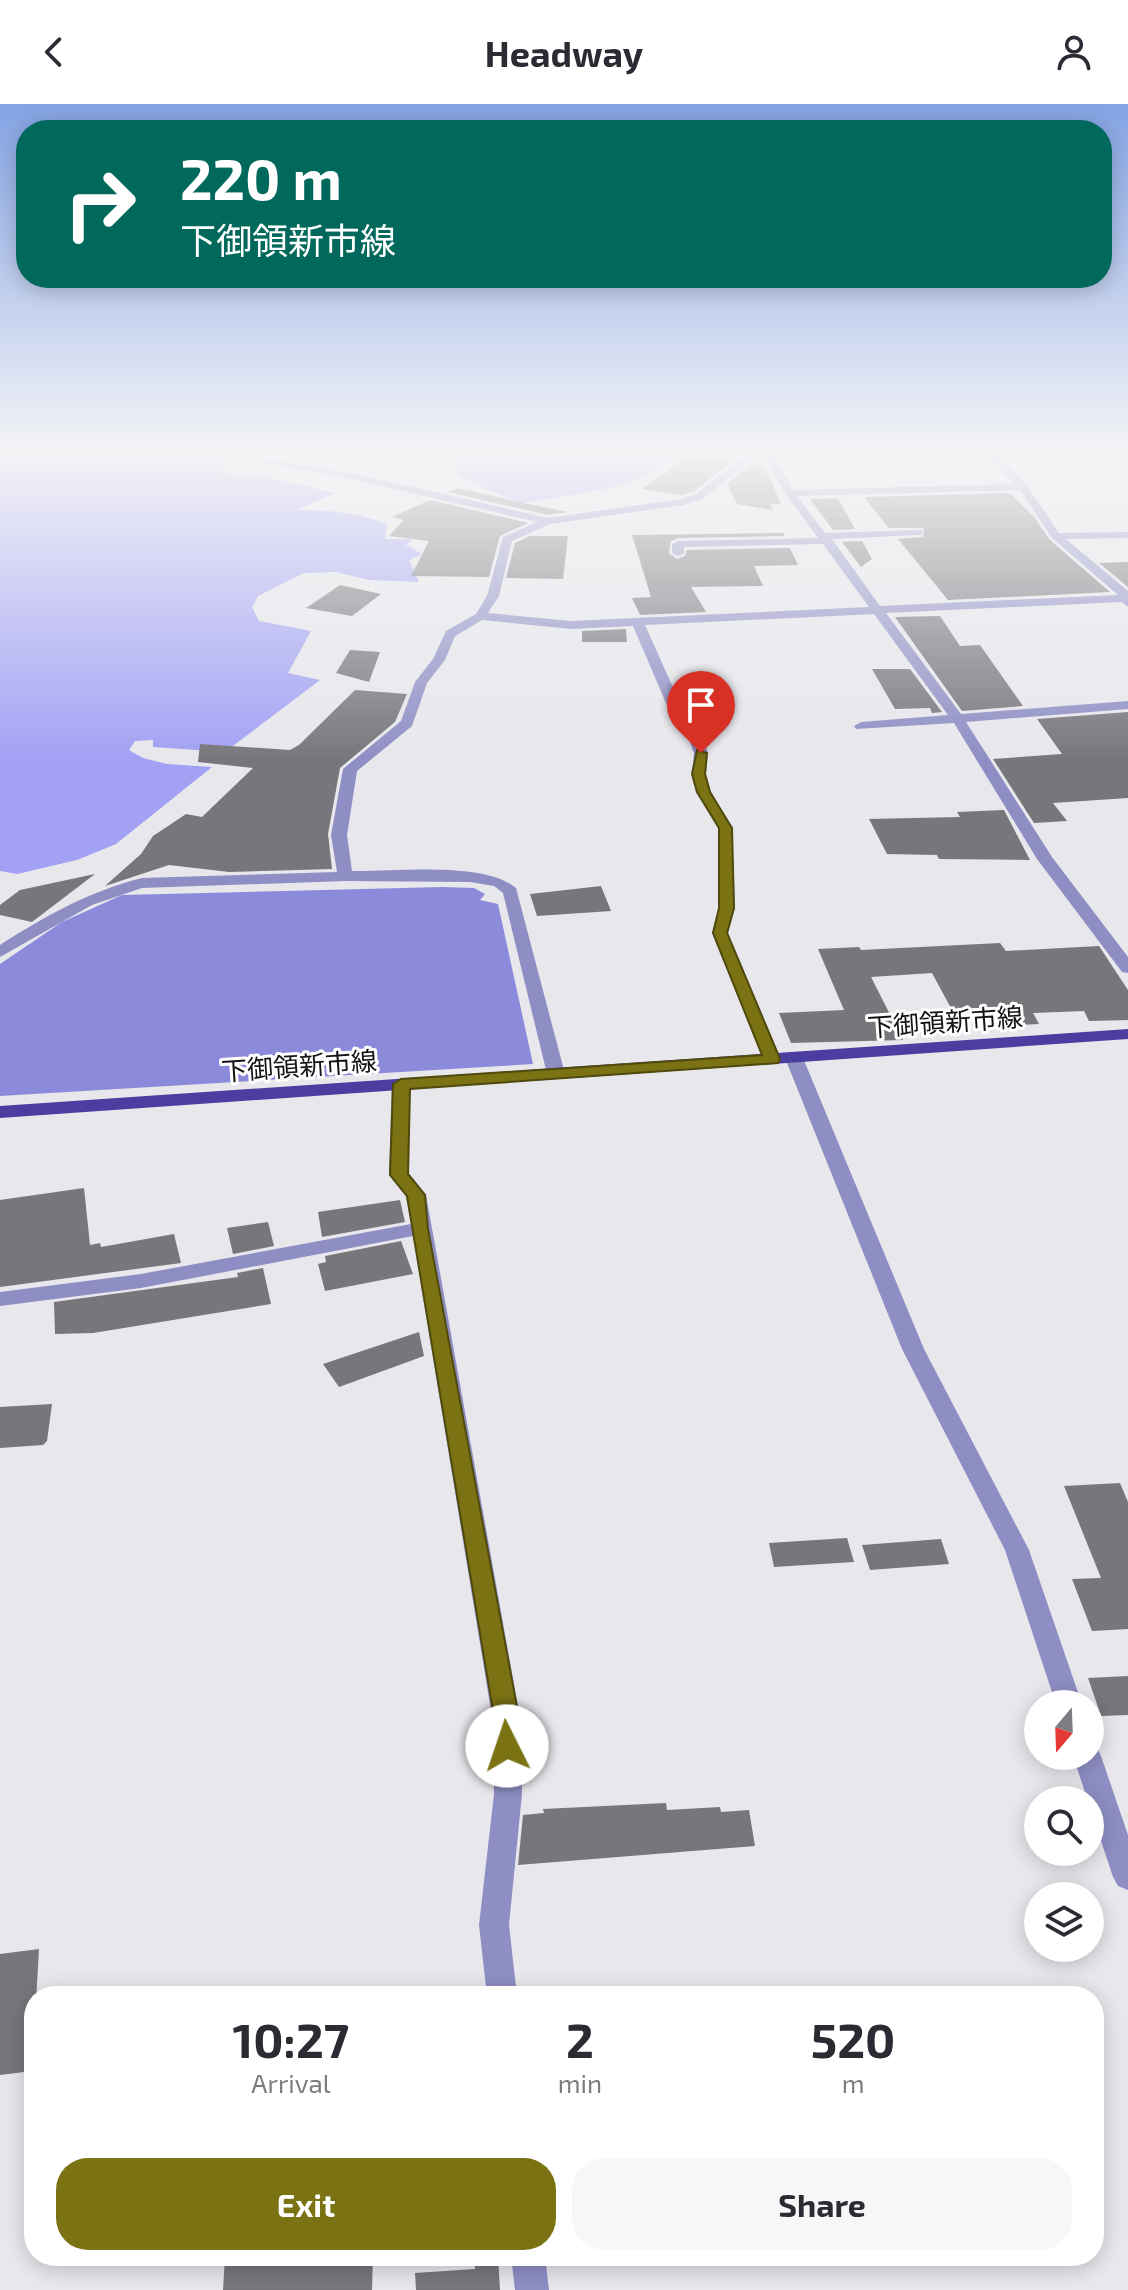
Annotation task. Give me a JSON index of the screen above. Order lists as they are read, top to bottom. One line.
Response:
{"streets":{"main road":["下御領新市線"]},"north":"bottom","page":{"header":"Headway","turn":["220 m","下御領新市線"],"eta":["10:27","Arrival","2","min","520","m"],"buttons":["Exit","Share"]}}
